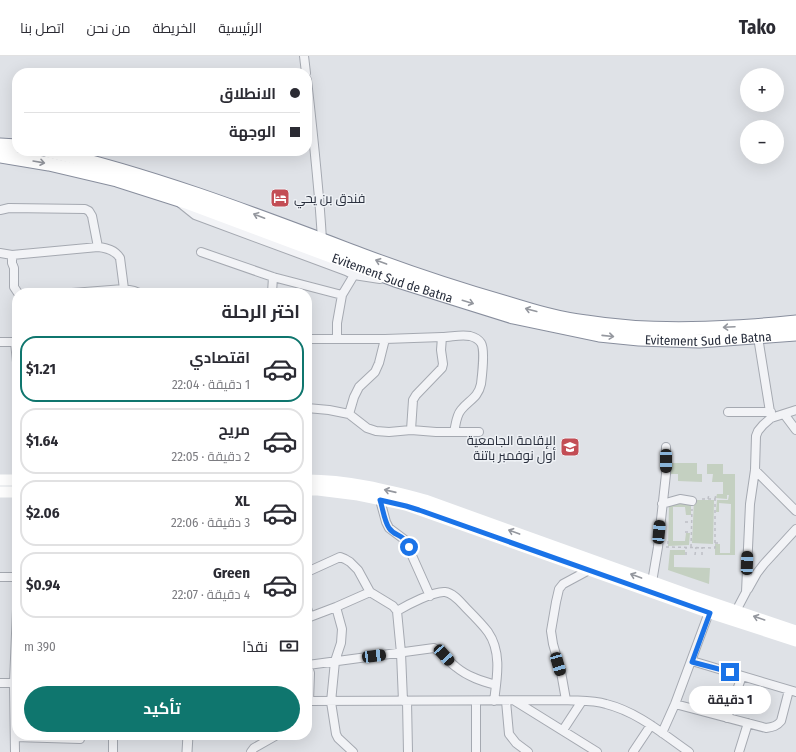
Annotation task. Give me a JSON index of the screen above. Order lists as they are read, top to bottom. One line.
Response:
{"streets":{"highway":["Evitement Sud de Batna"]},"places":{"hotel":["فندق بن يحي"],"school or university":["الإقامة الجامعية أول نوفمبر باتنة"]},"page":{"header":"Tako","nav":["الرئيسية","الخريطة","من نحن","اتصل بنا"],"map_buttons":["+","−"],"banner":["الانطلاق","الوجهة"],"heading":"اختر الرحلة","list":[{"name":"اقتصادي","note":"1 دقيقة · 22:04","value":"$1.21"},{"name":"مريح","note":"2 دقيقة · 22:05","value":"$1.64"},{"name":"XL","note":"3 دقيقة · 22:06","value":"$2.06"},{"name":"Green","note":"4 دقيقة · 22:07","value":"$0.94"}],"pay":["نقدًا","390 m"],"buttons":"تأكيد","bubble":"1 دقيقة"}}
